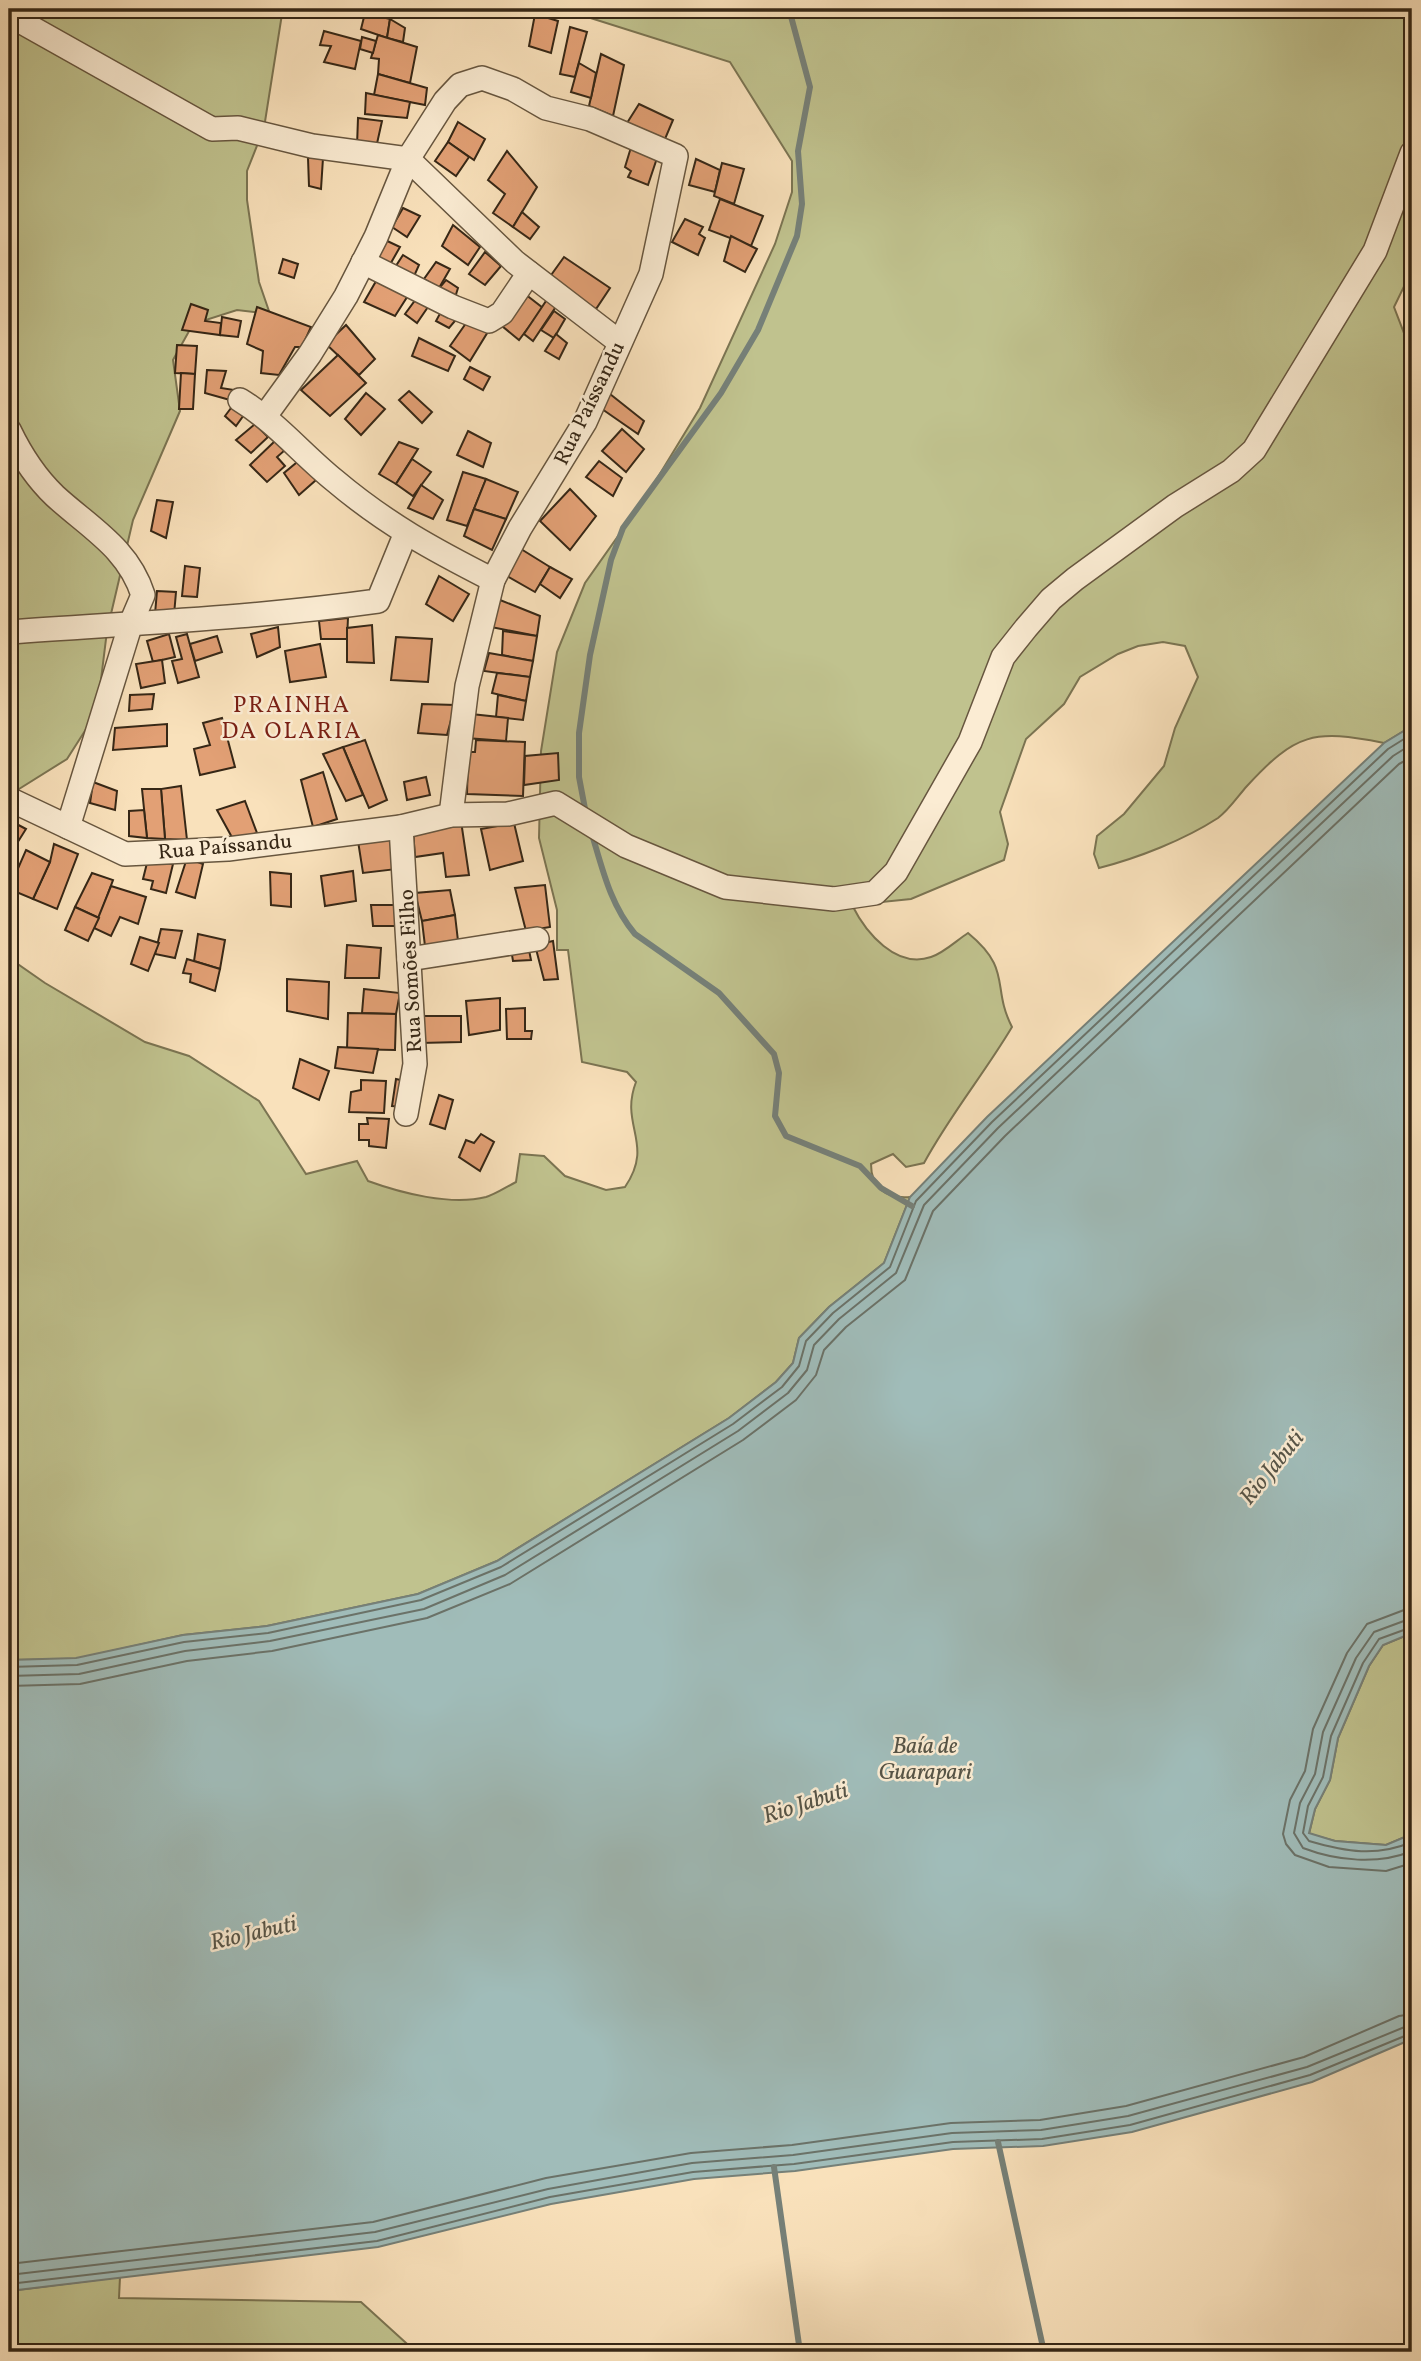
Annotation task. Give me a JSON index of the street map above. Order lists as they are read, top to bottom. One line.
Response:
{"streets":{"street":["Rua Paíssandu","Rua Somões Filho"]},"crossings":[["Rua Paíssandu","Rua Somões Filho"]],"districts":["PRAINHA DA OLARIA"],"water":["Rio Jabuti","Baía de Guarapari"]}
